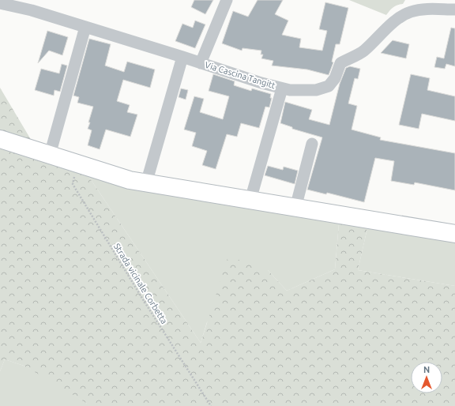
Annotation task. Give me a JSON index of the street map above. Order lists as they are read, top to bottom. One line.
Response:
{"streets":{"street":["Via Cascina Tangitt"],"path":["Strada vicinale Corbetta"]},"north":"top"}
